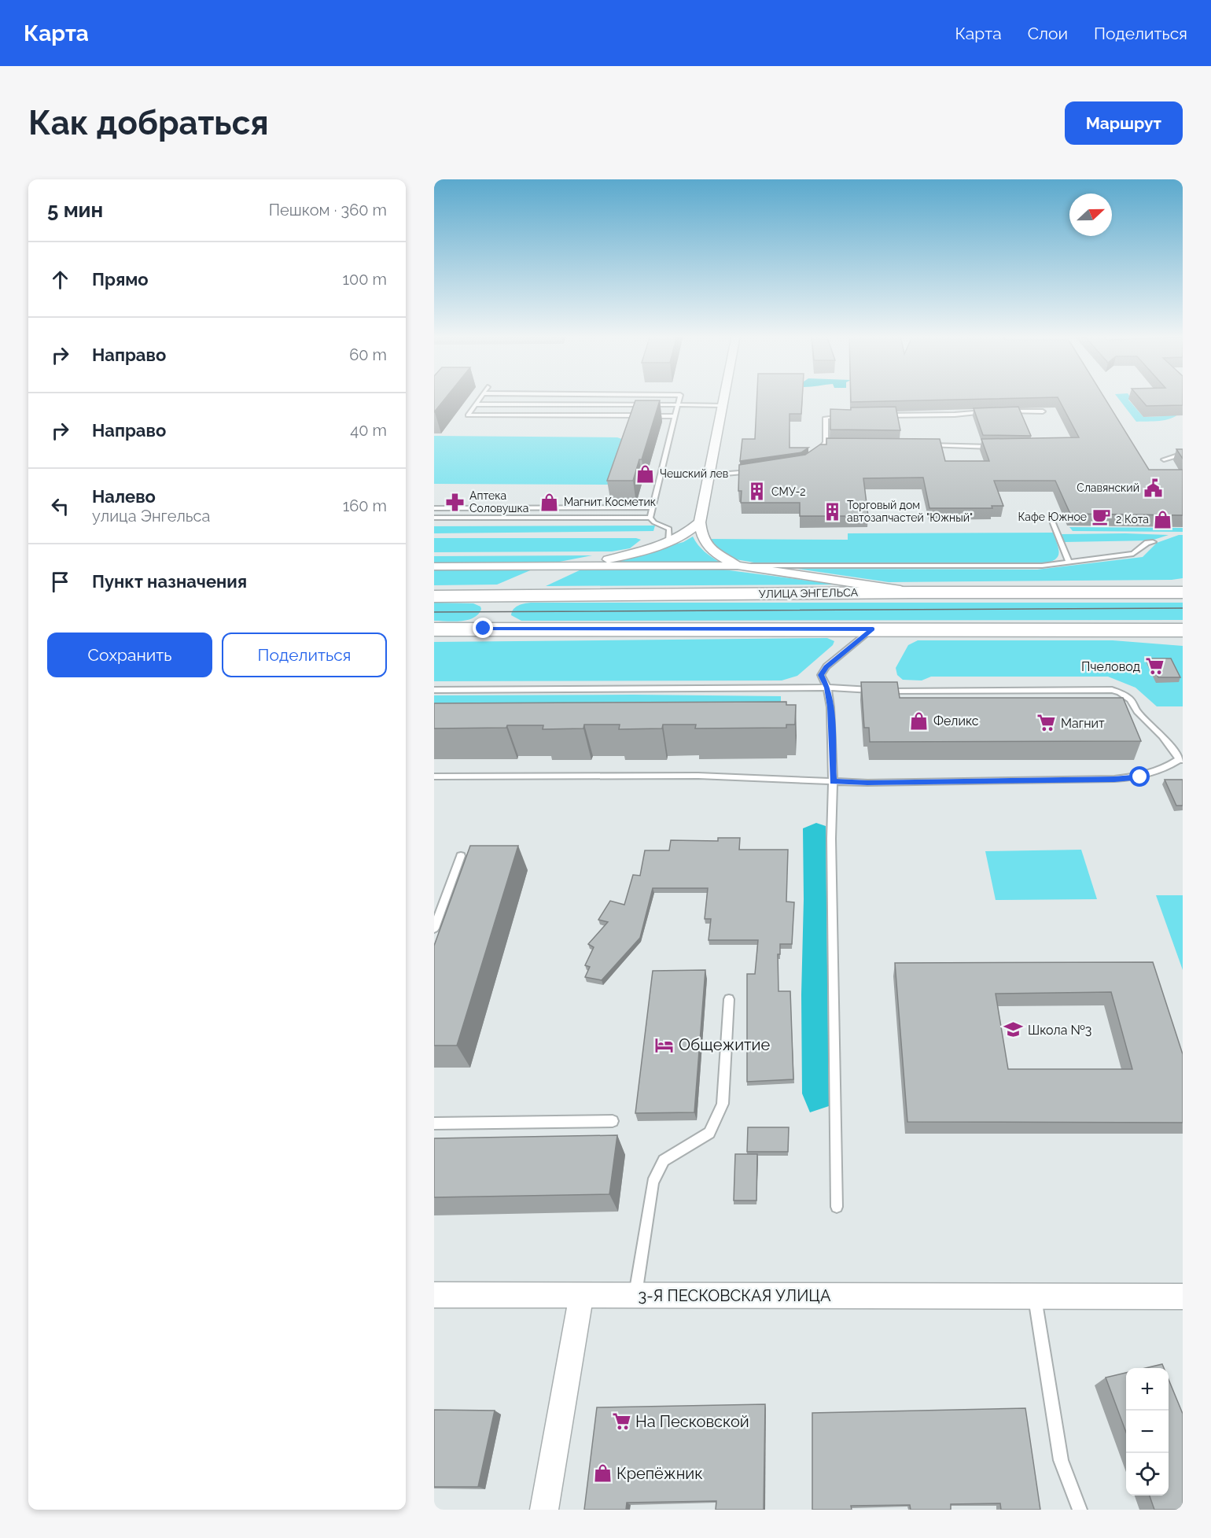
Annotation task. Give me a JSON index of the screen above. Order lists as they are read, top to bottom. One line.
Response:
{"streets":{"main road":["УЛИЦА ЭНГЕЛЬСА"],"street":["3-Я ПЕСКОВСКАЯ УЛИЦА"]},"places":{"shop":["Чешский лев","Магнит Косметик","2 Кота","Феликс","Крепёжник"],"public building":["Славянский"],"building":["СМУ-2","Торговый дом автозапчастей \"Южный\""],"pharmacy":["Аптека Соловушка"],"cafe":["Кафе Южное"],"supermarket":["Пчеловод","Магнит","На Песковской"],"school or university":["Школа №3"],"hotel":["Общежитие"]},"north":"right","page":{"header":"Карта","nav":["Карта","Слои","Поделиться"],"buttons":["Маршрут",["Сохранить","Поделиться"]],"title":"Как добраться","heading":["5 мин","Пешком · 360 m"],"list":[["Прямо","100 m"],["Направо","60 m"],["Направо","40 m"],["Налево","улица Энгельса","160 m"],"Пункт назначения"],"map_buttons":["+","−"]}}
